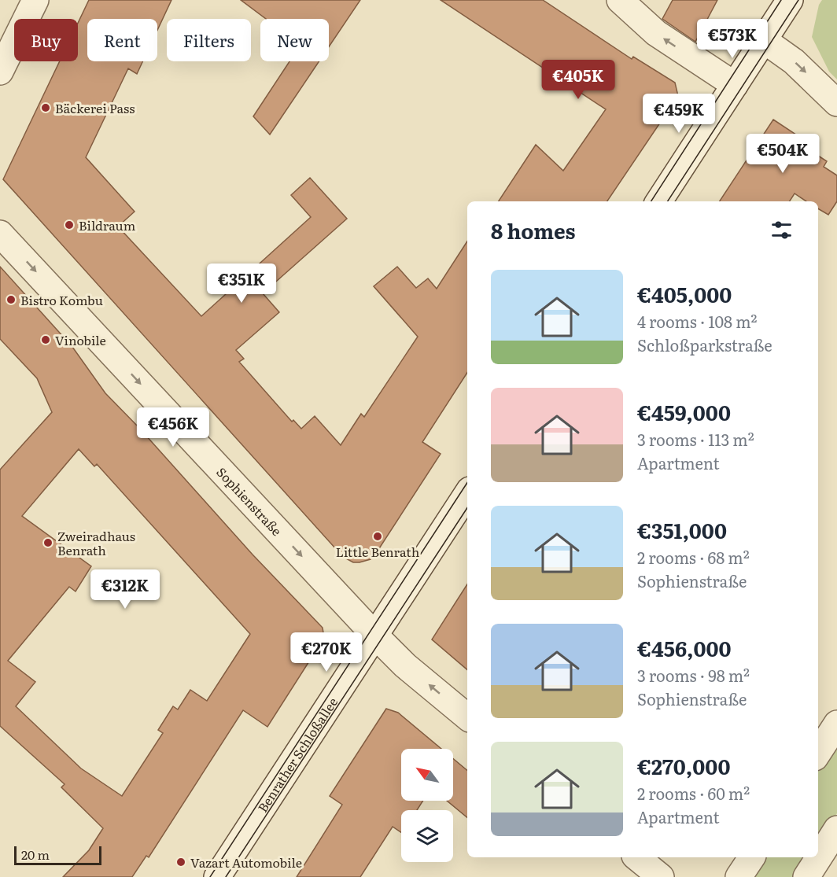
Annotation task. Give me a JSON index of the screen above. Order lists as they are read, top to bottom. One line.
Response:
{"streets":{"street":["Sophienstraße","Benrather Schloßallee"]},"crossings":[["Sophienstraße","Benrather Schloßallee"]],"places":["Bäckerei Pass","Bildraum","Bistro Kombu","Vinobile","Little Benrath","Zweiradhaus Benrath","Vazart Automobile"],"scale_bar":"20 m","north":"top left","page":{"price":["€573K","€405K","€459K","€504K","€351K","€456K","€312K","€270K"],"chip":["Buy","Rent","Filters","New"],"heading":"8 homes","list":[{"name":"€405,000","note":"4 rooms · 108 m² · Schloßparkstraße"},{"name":"€459,000","note":"3 rooms · 113 m² · Apartment"},{"name":"€351,000","note":"2 rooms · 68 m² · Sophienstraße"},{"name":"€456,000","note":"3 rooms · 98 m² · Sophienstraße"},{"name":"€270,000","note":"2 rooms · 60 m² · Apartment"}],"scale":"20 m"}}
